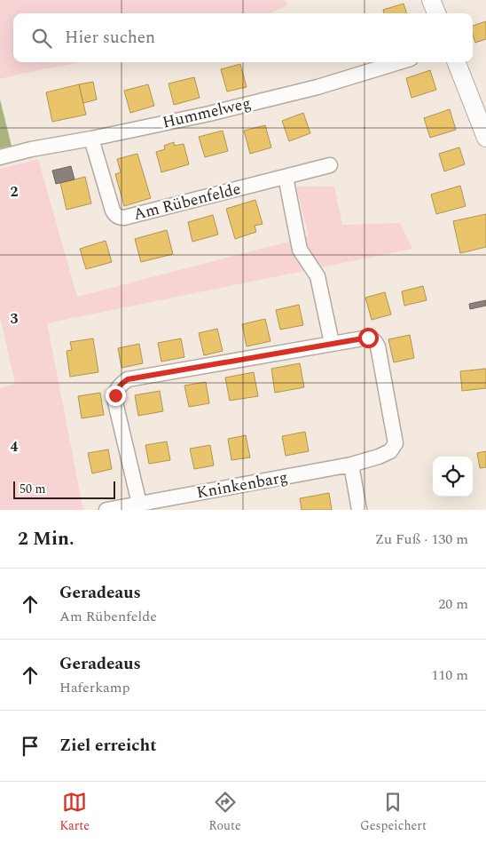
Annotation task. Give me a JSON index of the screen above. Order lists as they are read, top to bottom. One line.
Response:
{"streets":{"street":["Hummelweg","Am Rübenfelde","Kninkenbarg"]},"crossings":[["Hummelweg","Am Rübenfelde"]],"scale_bar":"50 m","page":{"search":"Hier suchen","scale":"50 m","heading":["2 Min.","Zu Fuß · 130 m"],"list":[["Geradeaus","Am Rübenfelde","20 m"],["Geradeaus","Haferkamp","110 m"],"Ziel erreicht"],"nav":["Karte","Route","Gespeichert"]},"grid":{"rows":["2","3","4"]}}
